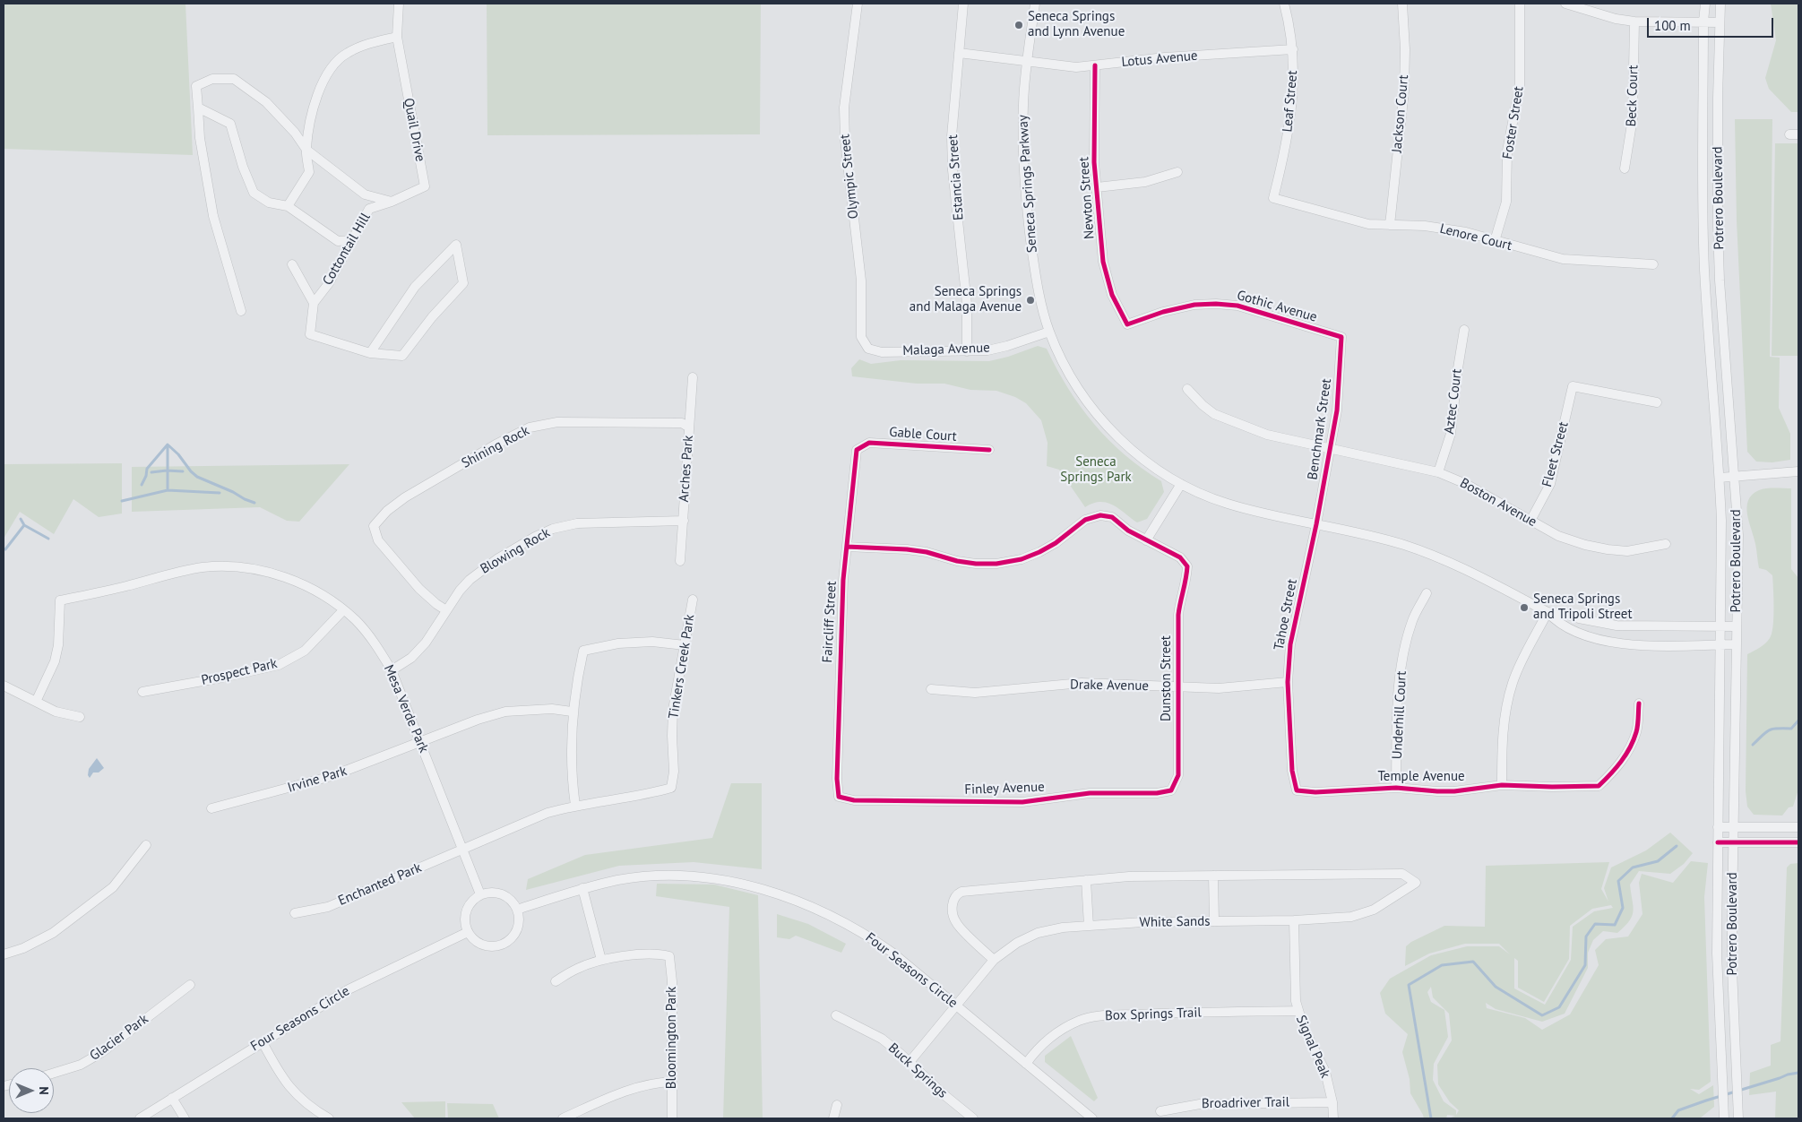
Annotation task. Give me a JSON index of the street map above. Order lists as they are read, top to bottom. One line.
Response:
{"streets":{"street":["Lotus Avenue","Beck Court","Leaf Street","Jackson Court","Foster Street","Quail Drive","Olympic Street","Estancia Street","Seneca Springs Parkway","Newton Street","Potrero Boulevard","Lenore Court","Cottontail Hill","Gothic Avenue","Malaga Avenue","Aztec Court","Benchmark Street","Gable Court","Shining Rock","Fleet Street","Arches Park","Boston Avenue","Blowing Rock","Tahoe Street","Faircliff Street","Tinkers Creek Park","Prospect Park","Dunston Street","Drake Avenue","Mesa Verde Park","Underhill Court","Temple Avenue","Irvine Park","Finley Avenue","Enchanted Park","White Sands","Four Seasons Circle","Box Springs Trail","Glacier Park","Bloomington Park","Signal Peak","Buck Springs","Broadriver Trail"]},"crossings":[["Lotus Avenue","Leaf Street"],["Lotus Avenue","Estancia Street"],["Lotus Avenue","Seneca Springs Parkway"],["Lotus Avenue","Newton Street"],["Leaf Street","Lenore Court"],["Jackson Court","Lenore Court"],["Foster Street","Lenore Court"],["Quail Drive","Cottontail Hill"],["Olympic Street","Malaga Avenue"],["Estancia Street","Malaga Avenue"],["Seneca Springs Parkway","Potrero Boulevard"],["Seneca Springs Parkway","Malaga Avenue"],["Seneca Springs Parkway","Benchmark Street"],["Seneca Springs Parkway","Tahoe Street"],["Newton Street","Gothic Avenue"],["Gothic Avenue","Benchmark Street"],["Aztec Court","Boston Avenue"],["Benchmark Street","Boston Avenue"],["Benchmark Street","Tahoe Street"],["Gable Court","Faircliff Street"],["Shining Rock","Arches Park"],["Shining Rock","Blowing Rock"],["Fleet Street","Boston Avenue"],["Arches Park","Blowing Rock"],["Blowing Rock","Mesa Verde Park"],["Tahoe Street","Drake Avenue"],["Tahoe Street","Temple Avenue"],["Faircliff Street","Finley Avenue"],["Tinkers Creek Park","Enchanted Park"],["Prospect Park","Mesa Verde Park"],["Dunston Street","Drake Avenue"],["Dunston Street","Finley Avenue"],["Mesa Verde Park","Irvine Park"],["Mesa Verde Park","Enchanted Park"],["Mesa Verde Park","Four Seasons Circle"],["Underhill Court","Temple Avenue"],["White Sands","Four Seasons Circle"],["White Sands","Signal Peak"],["White Sands","Buck Springs"],["Four Seasons Circle","Box Springs Trail"],["Box Springs Trail","Signal Peak"],["Signal Peak","Broadriver Trail"]],"parks":["Seneca Springs Park"],"places":["Seneca Springs and Lynn Avenue","Seneca Springs and Malaga Avenue","Seneca Springs and Tripoli Street"],"scale_bar":"100 m","north":"right"}
